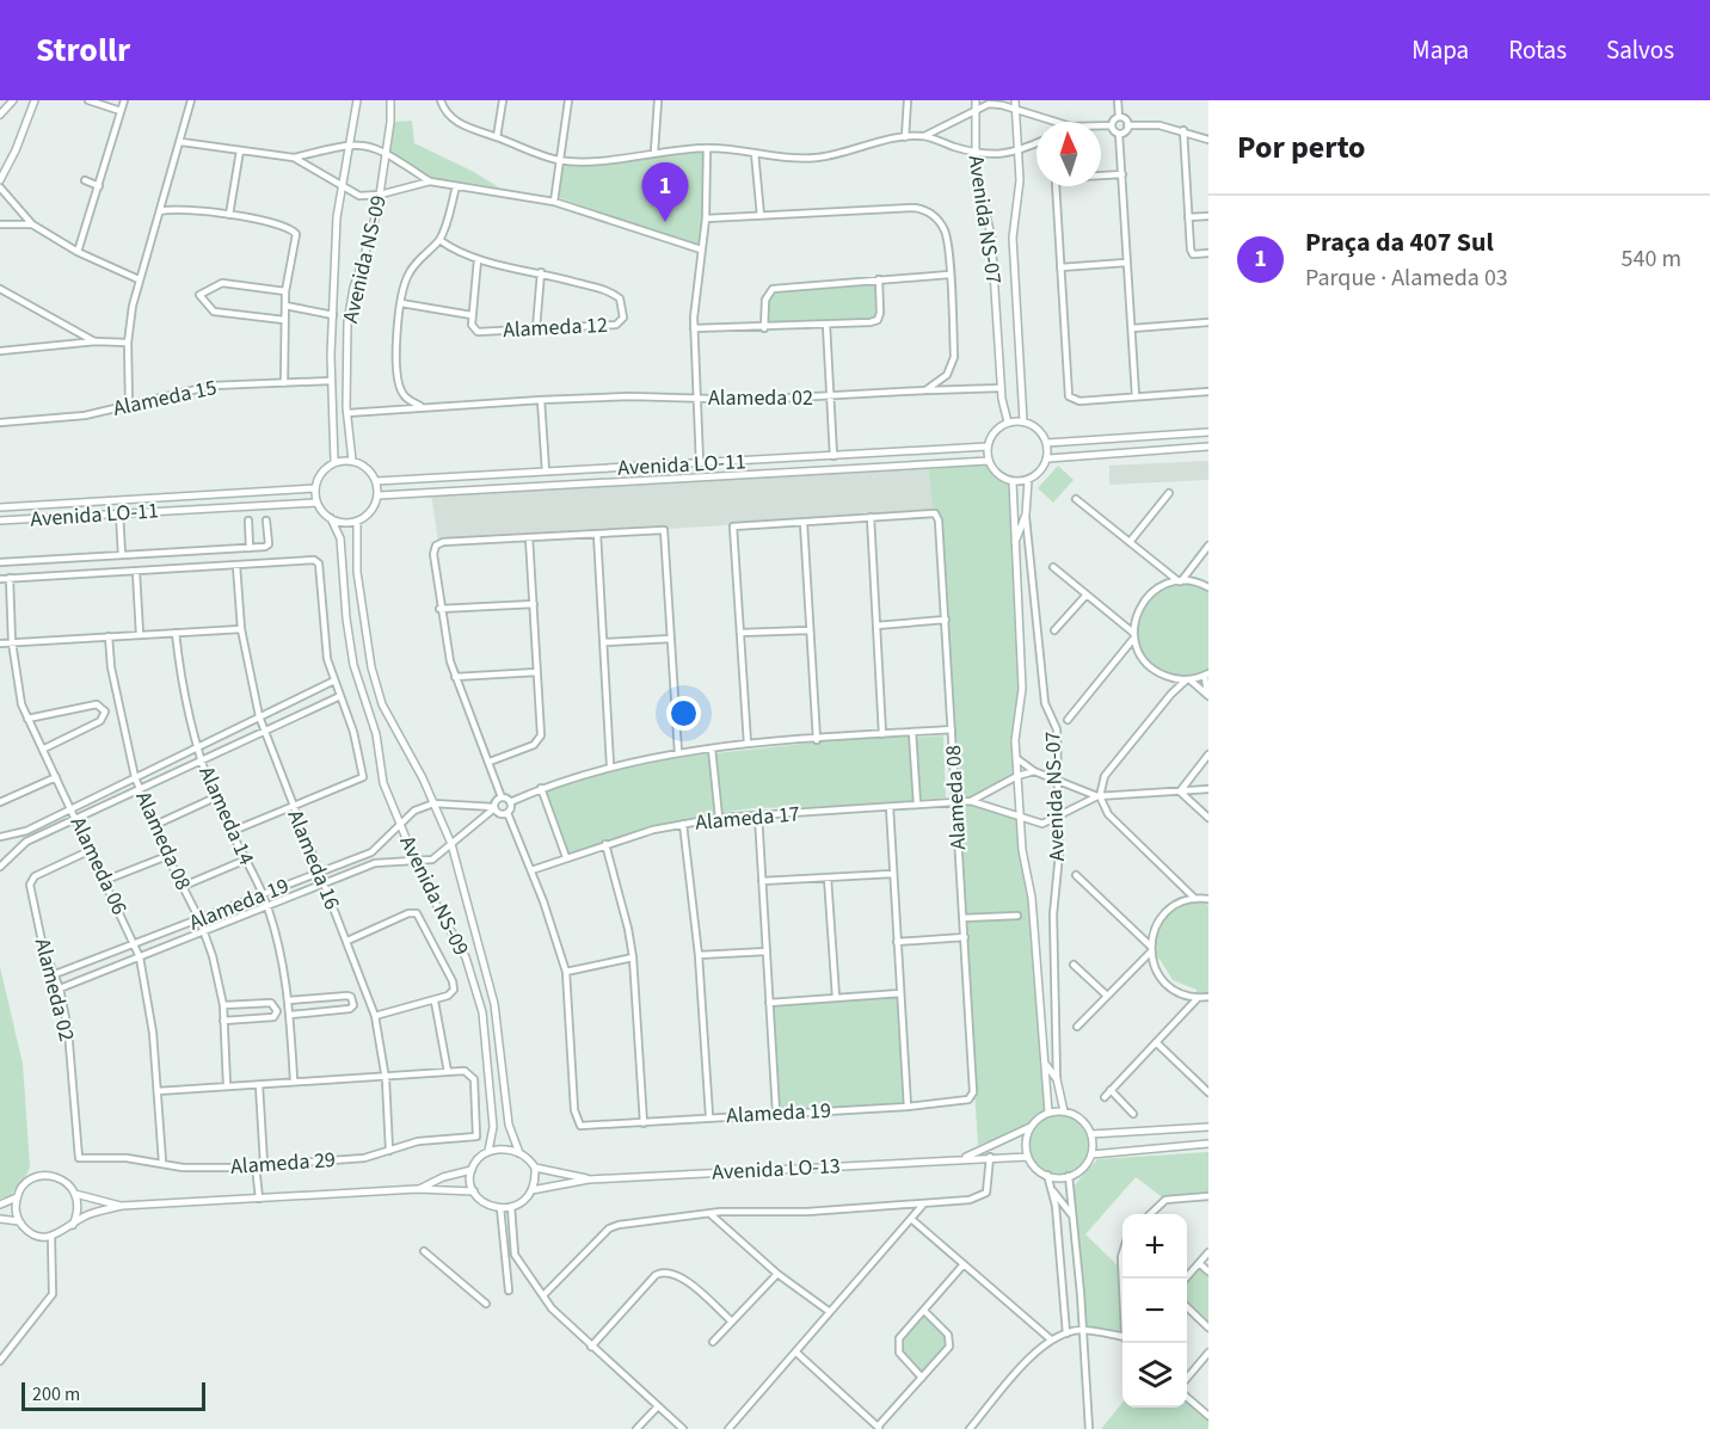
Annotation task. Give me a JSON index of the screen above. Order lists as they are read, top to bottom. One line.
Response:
{"streets":{"street":["Avenida NS-07","Avenida NS-09","Alameda 12","Alameda 15","Alameda 02","Avenida LO-11","Alameda 08","Alameda 14","Alameda 17","Alameda 16","Alameda 06","Alameda 19","Alameda 29","Avenida LO-13"]},"crossings":[["Avenida NS-07","Alameda 02"],["Avenida NS-07","Avenida LO-11"],["Avenida NS-07","Avenida LO-13"],["Avenida NS-09","Alameda 02"],["Avenida NS-09","Avenida LO-11"],["Avenida NS-09","Alameda 19"],["Avenida NS-09","Avenida LO-13"],["Alameda 02","Alameda 06"],["Alameda 02","Alameda 19"],["Alameda 02","Alameda 29"],["Alameda 08","Alameda 17"],["Alameda 08","Alameda 19"],["Alameda 14","Alameda 19"],["Alameda 16","Alameda 19"],["Alameda 16","Alameda 29"],["Alameda 06","Alameda 19"],["Alameda 06","Alameda 29"]],"scale_bar":"200 m","north":"top","page":{"header":"Strollr","nav":["Mapa","Rotas","Salvos"],"heading":"Por perto","pins":"1","list":[{"mark":"1","name":"Praça da 407 Sul","note":"Parque · Alameda 03","value":"540 m"}],"map_buttons":["+","−"],"scale":"200 m"}}
